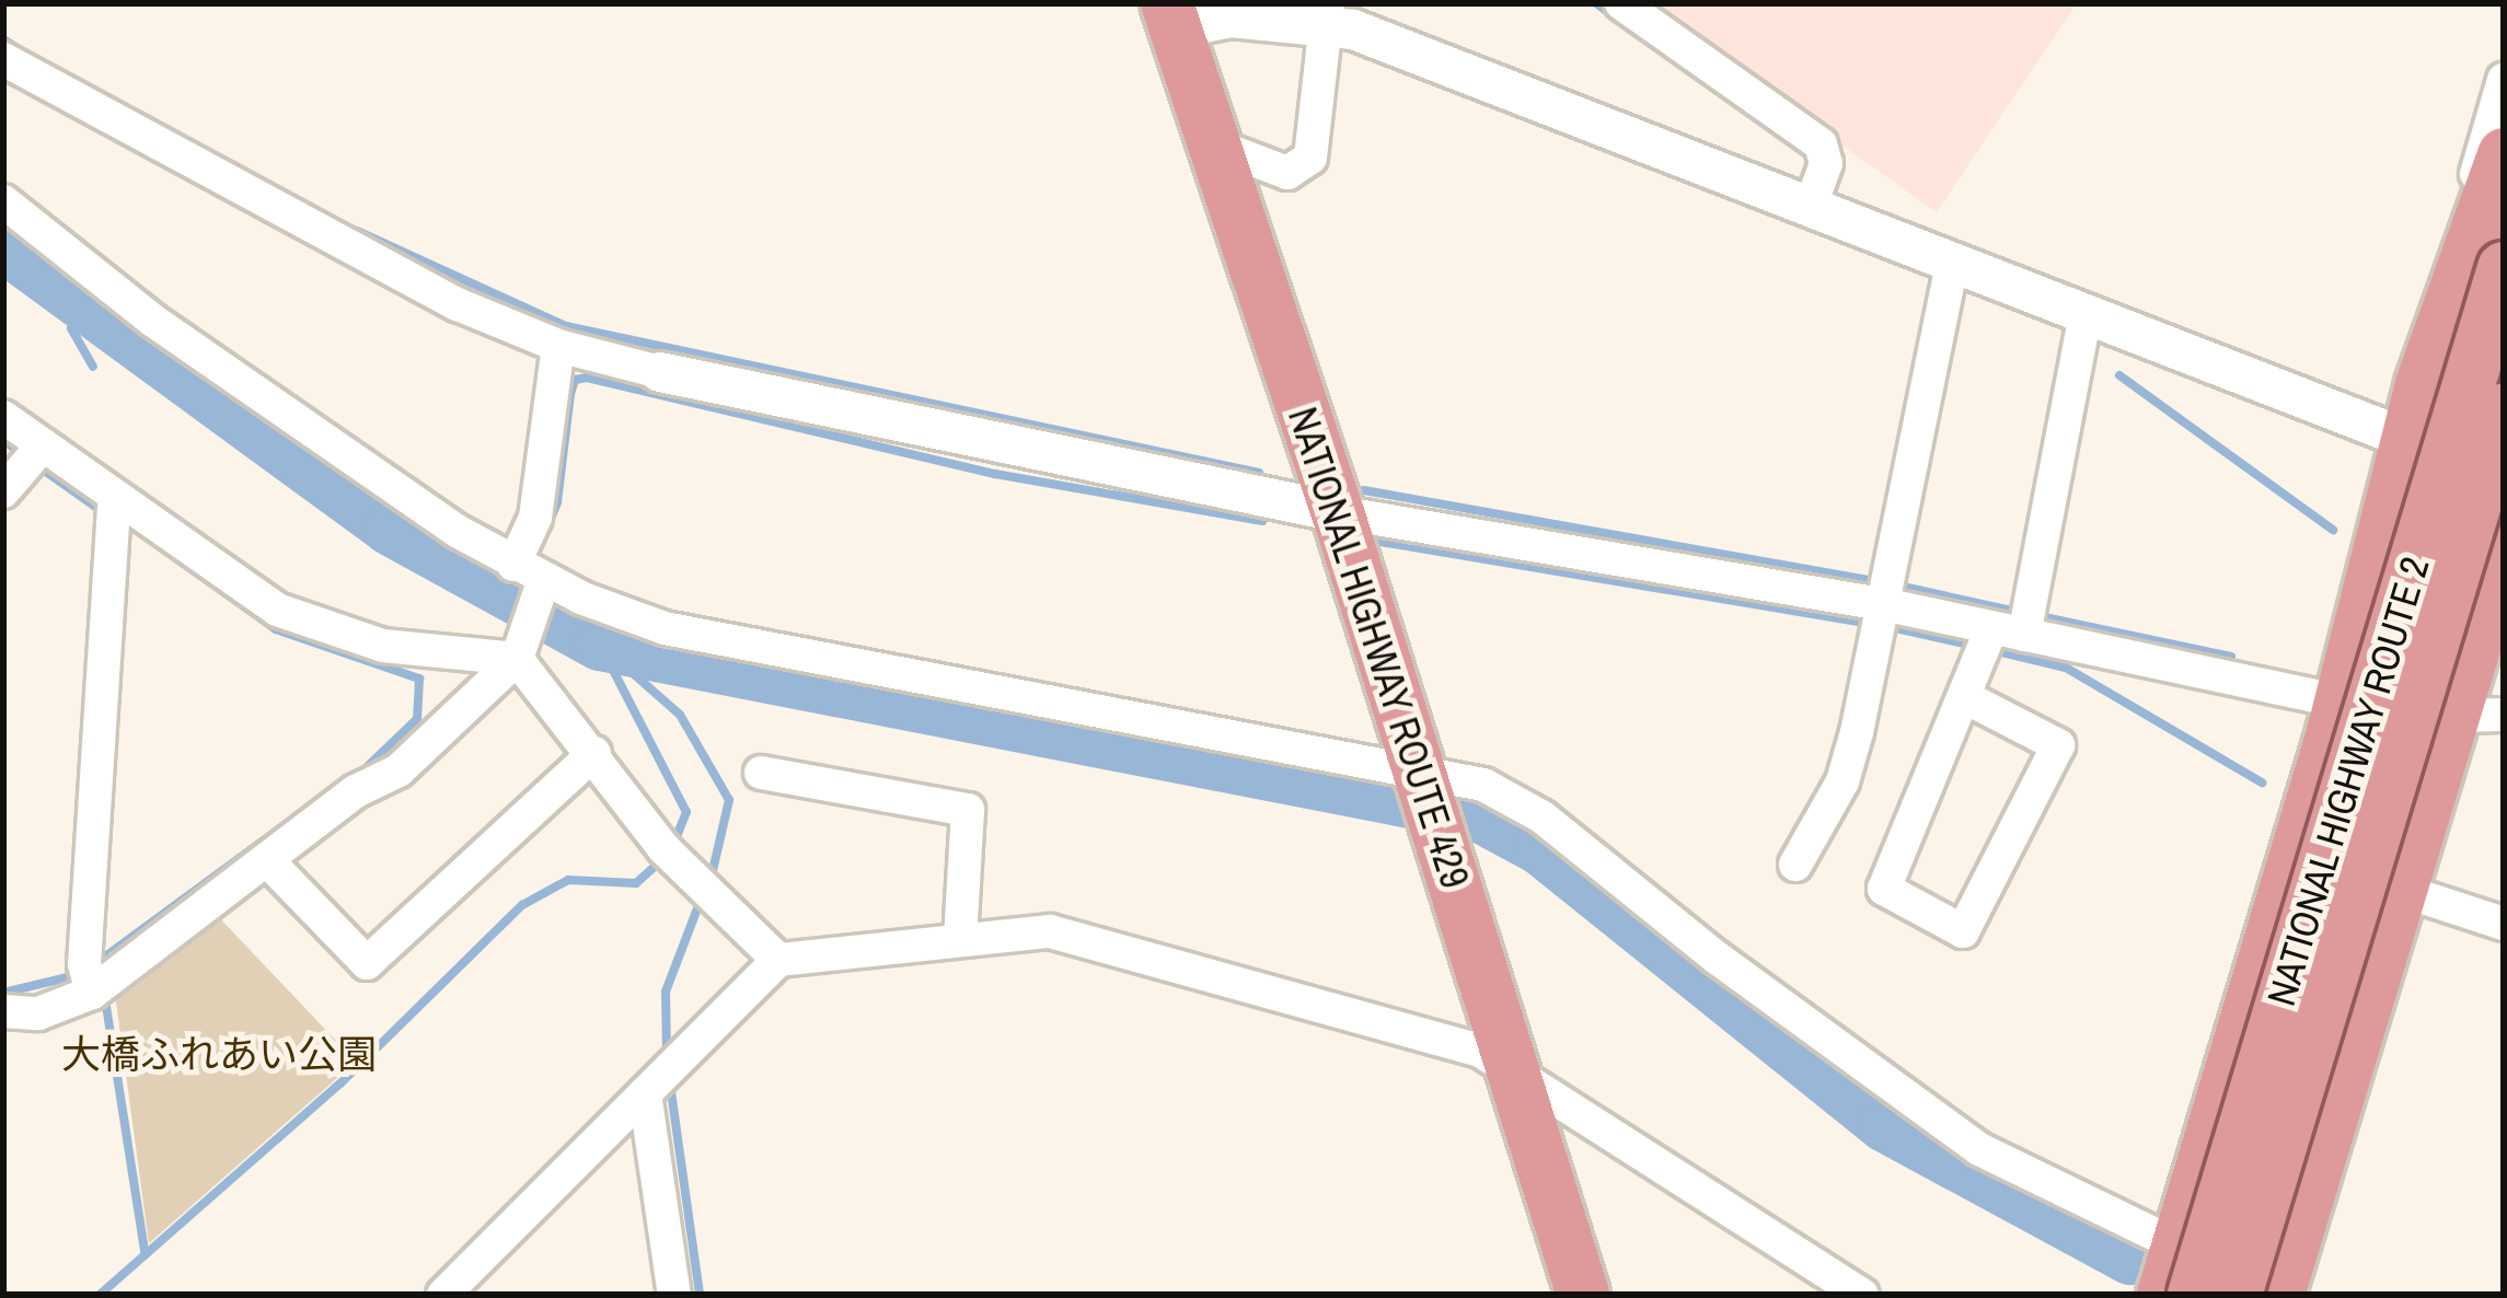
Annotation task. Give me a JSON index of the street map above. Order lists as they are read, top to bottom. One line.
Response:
{"streets":{"highway":["NATIONAL HIGHWAY ROUTE 429","NATIONAL HIGHWAY ROUTE 2"]},"parks":["大橋ふれあい公園"]}
